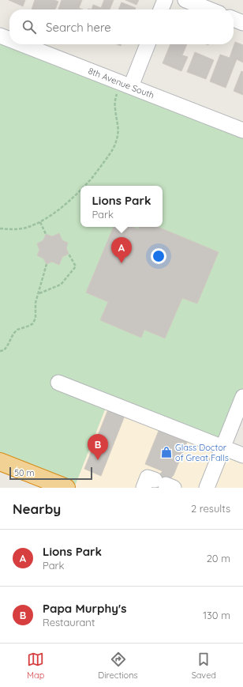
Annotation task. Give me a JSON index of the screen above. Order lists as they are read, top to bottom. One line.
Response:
{"streets":{"street":["8th Avenue South"]},"places":{"shop":["Glass Doctor of Great Falls"]},"scale_bar":"50 m","page":{"search":"Search here","popup":["Lions Park","Park"],"pins":["A","B"],"scale":"50 m","heading":["Nearby","2 results"],"list":[{"mark":"A","name":"Lions Park","note":"Park","value":"20 m"},{"mark":"B","name":"Papa Murphy's","note":"Restaurant","value":"130 m"}],"nav":["Map","Directions","Saved"]}}
